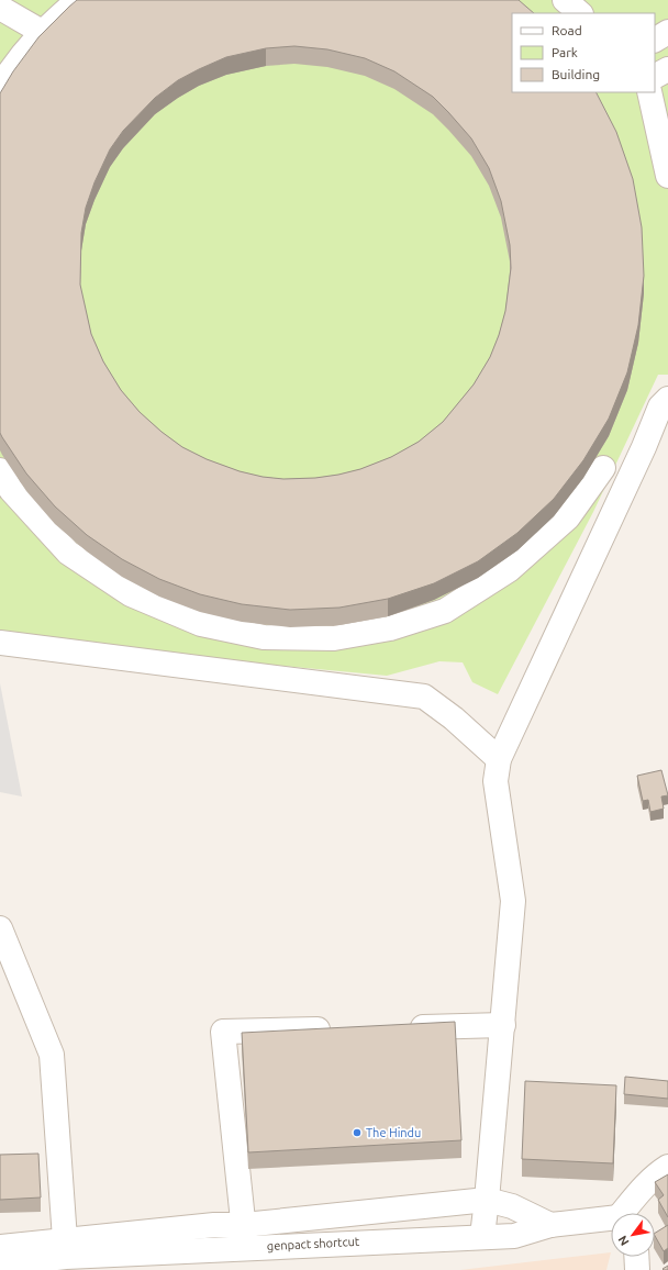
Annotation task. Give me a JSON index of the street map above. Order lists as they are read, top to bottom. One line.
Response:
{"streets":{"street":["genpact shortcut"]},"places":["The Hindu"],"legend":["Road","Park","Building"],"north":"bottom left"}
